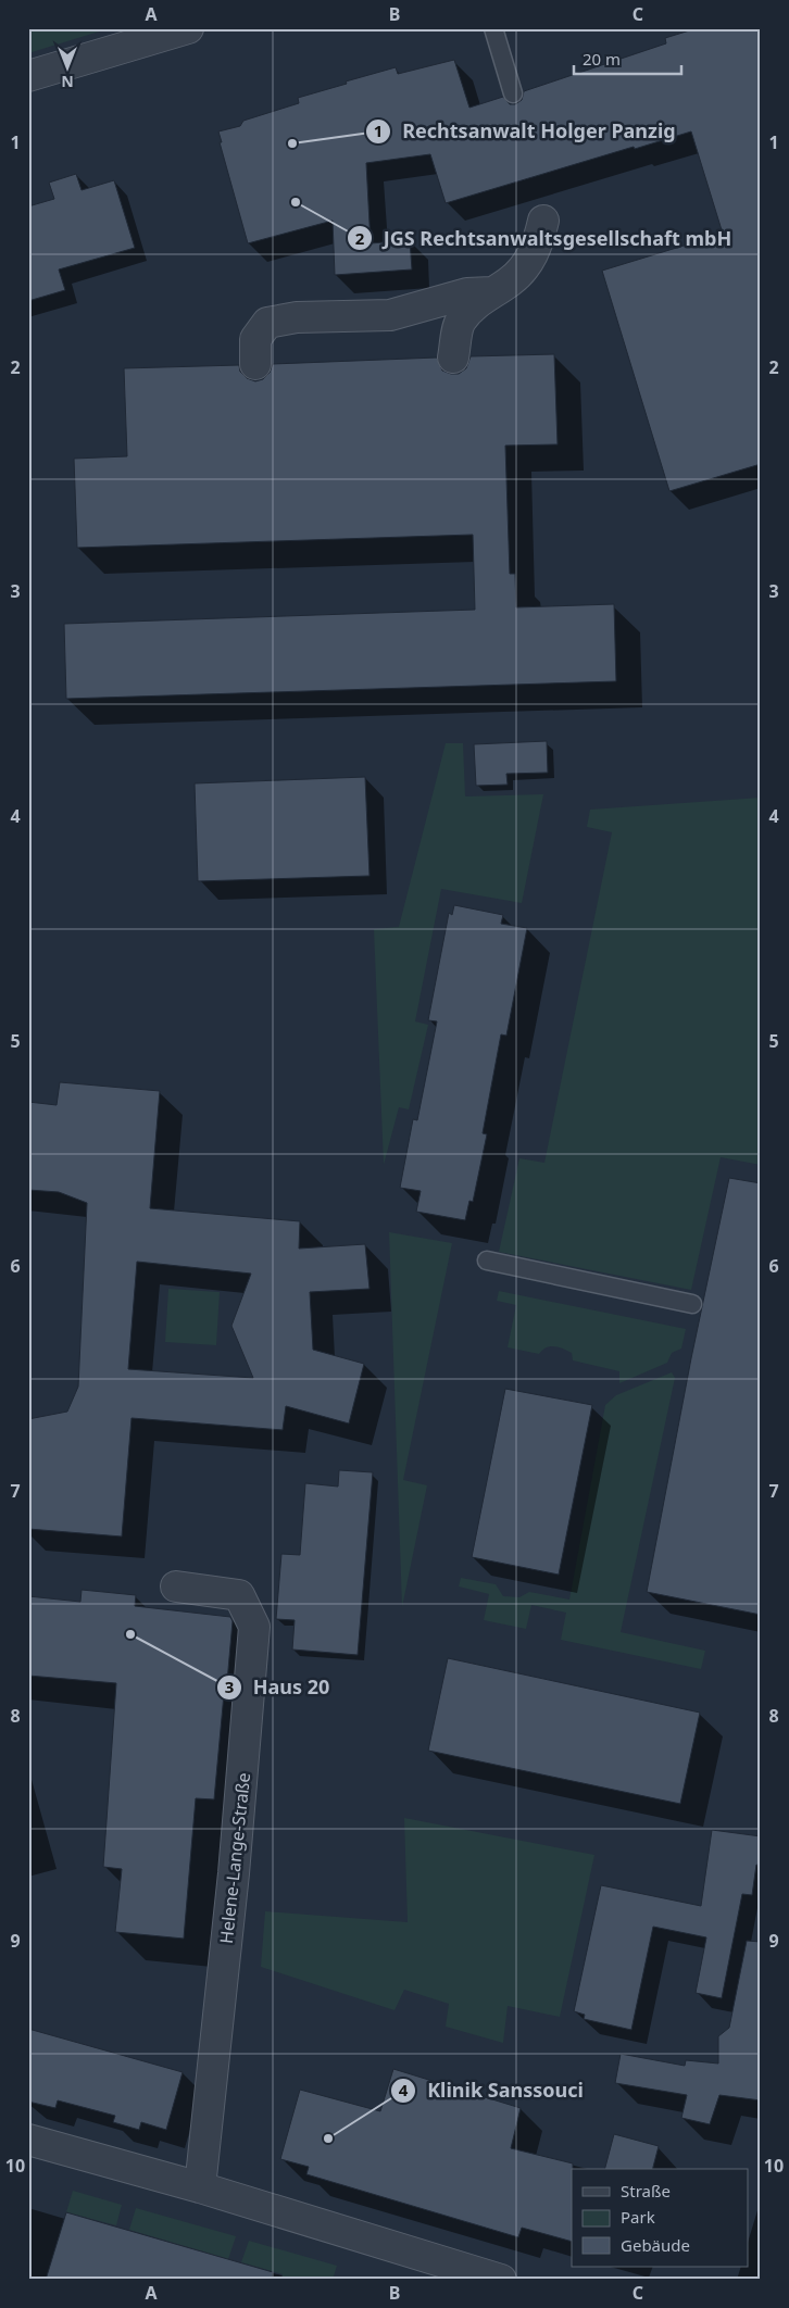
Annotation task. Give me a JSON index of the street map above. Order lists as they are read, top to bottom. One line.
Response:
{"streets":{"street":["Helene-Lange-Straße"]},"places":["Rechtsanwalt Holger Panzig","JGS Rechtsanwaltsgesellschaft mbH","Haus 20","Klinik Sanssouci"],"legend":["Straße","Park","Gebäude"],"scale_bar":"20 m","north":"bottom","grid":{"columns":["A","B","C"],"rows":["1","2","3","4","5","6","7","8","9","10"]}}
